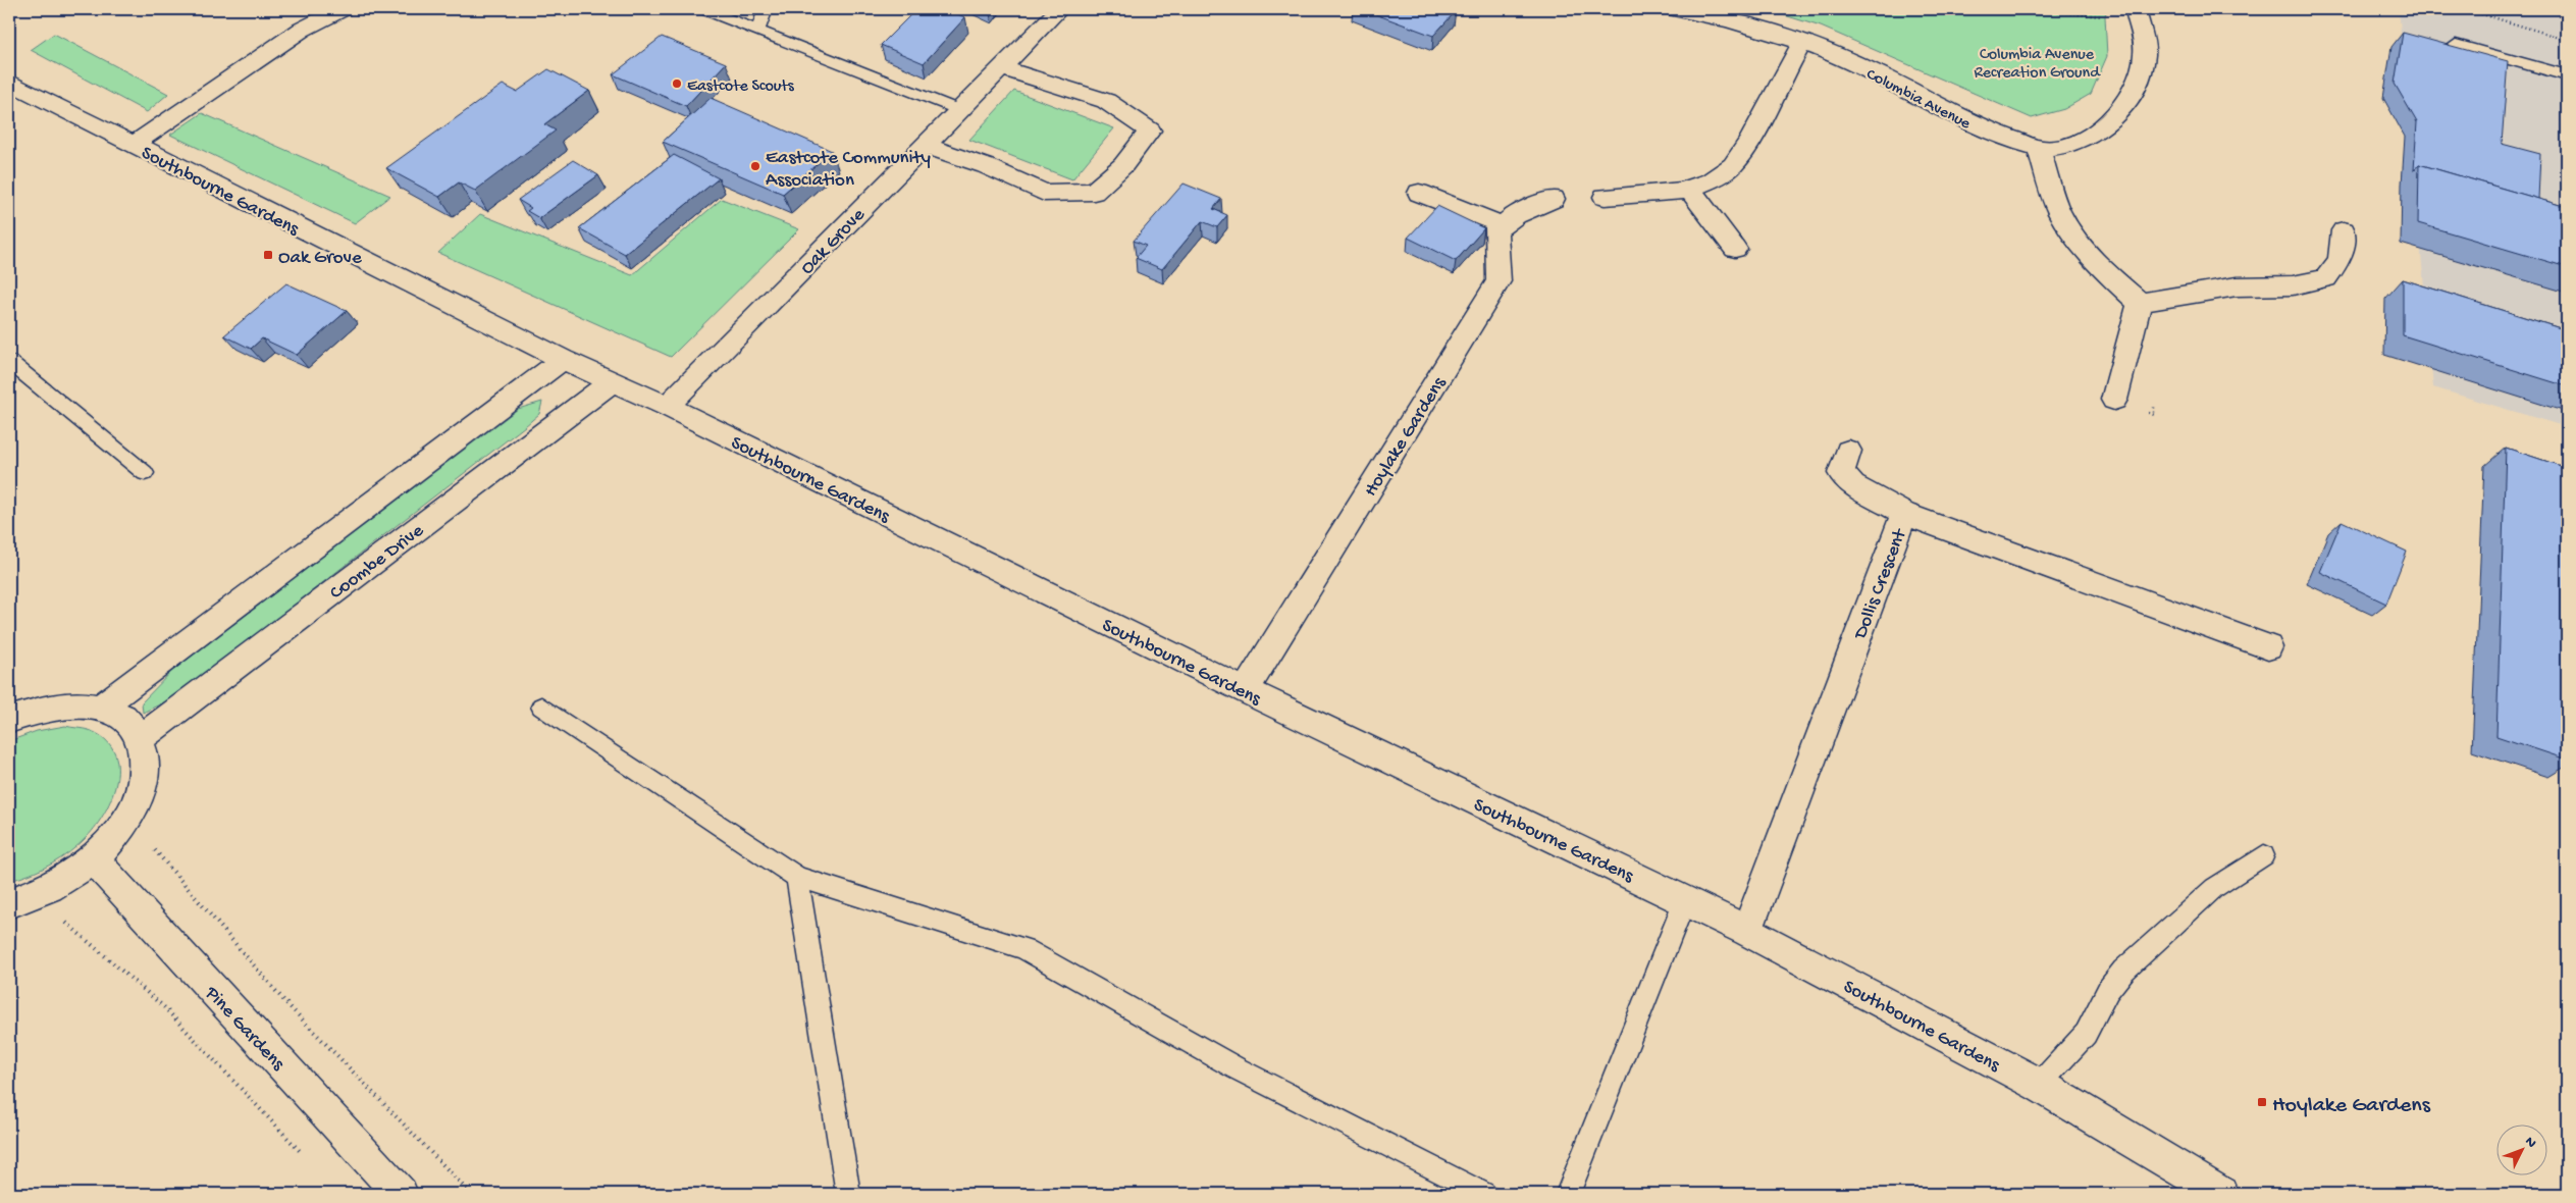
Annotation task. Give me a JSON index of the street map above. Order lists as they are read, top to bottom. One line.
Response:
{"streets":{"street":["Columbia Avenue","Southbourne Gardens","Oak Grove","Hoylake Gardens","Coombe Drive","Dollis Crescent","Pine Gardens"]},"crossings":[["Southbourne Gardens","Oak Grove"],["Southbourne Gardens","Hoylake Gardens"],["Southbourne Gardens","Coombe Drive"],["Southbourne Gardens","Dollis Crescent"]],"parks":["Columbia Avenue Recreation Ground"],"places":{"other":["Eastcote Scouts","Eastcote Community Association"],"transit":["Oak Grove","Hoylake Gardens"]},"north":"top right"}
